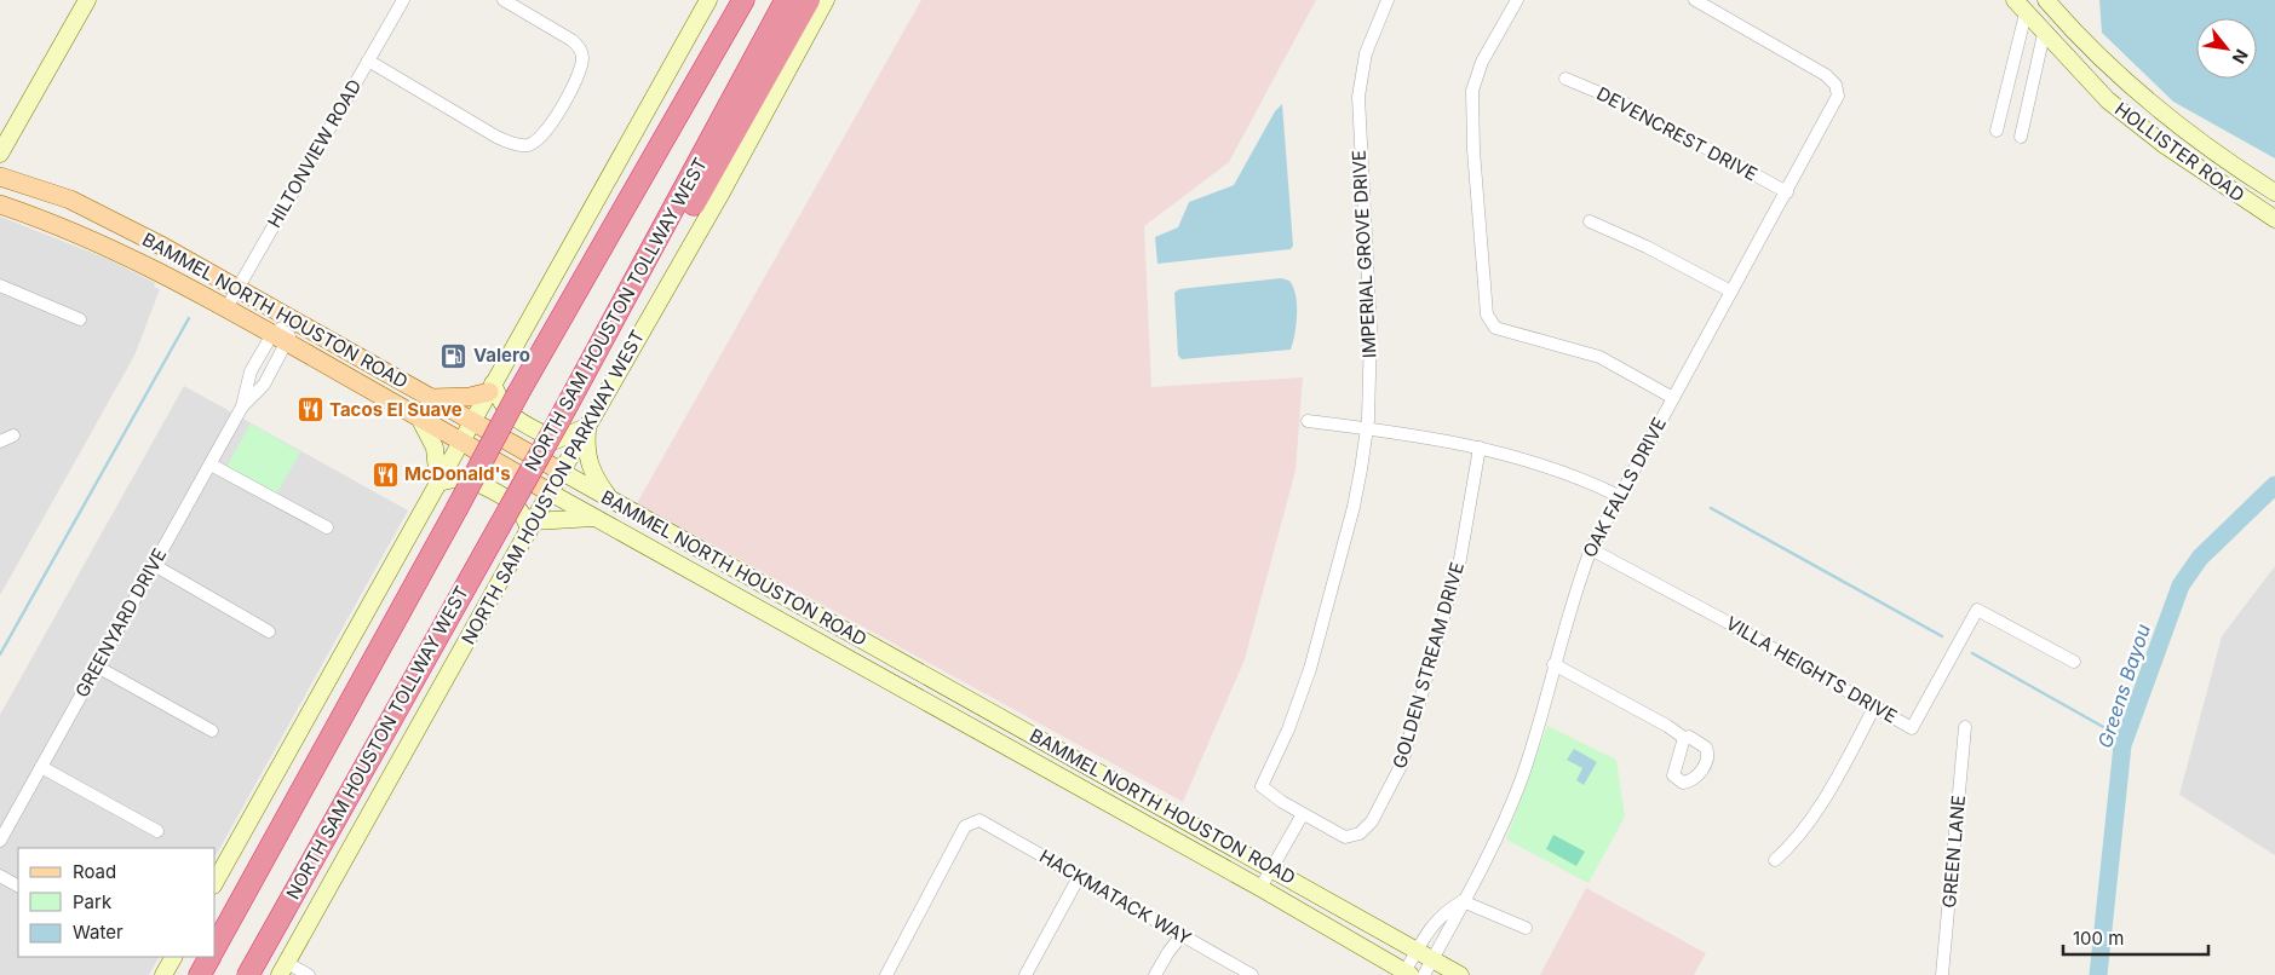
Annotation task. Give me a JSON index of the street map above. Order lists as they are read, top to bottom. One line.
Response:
{"streets":{"highway":["NORTH SAM HOUSTON TOLLWAY WEST"],"main road":["HOLLISTER ROAD","BAMMEL NORTH HOUSTON ROAD","NORTH SAM HOUSTON PARKWAY WEST"],"street":["DEVENCREST DRIVE","HILTONVIEW ROAD","IMPERIAL GROVE DRIVE","OAK FALLS DRIVE","GREENYARD DRIVE","GOLDEN STREAM DRIVE","VILLA HEIGHTS DRIVE","GREEN LANE","HACKMATACK WAY"]},"crossings":[["DEVENCREST DRIVE","OAK FALLS DRIVE"],["HILTONVIEW ROAD","BAMMEL NORTH HOUSTON ROAD"],["IMPERIAL GROVE DRIVE","GOLDEN STREAM DRIVE"],["BAMMEL NORTH HOUSTON ROAD","NORTH SAM HOUSTON PARKWAY WEST"],["BAMMEL NORTH HOUSTON ROAD","OAK FALLS DRIVE"],["BAMMEL NORTH HOUSTON ROAD","GREENYARD DRIVE"],["OAK FALLS DRIVE","VILLA HEIGHTS DRIVE"]],"water":["Greens Bayou"],"places":{"fuel station":["Valero"],"restaurant":["Tacos El Suave","McDonald's"]},"legend":["Road","Park","Water"],"scale_bar":"100 m","north":"bottom right"}
